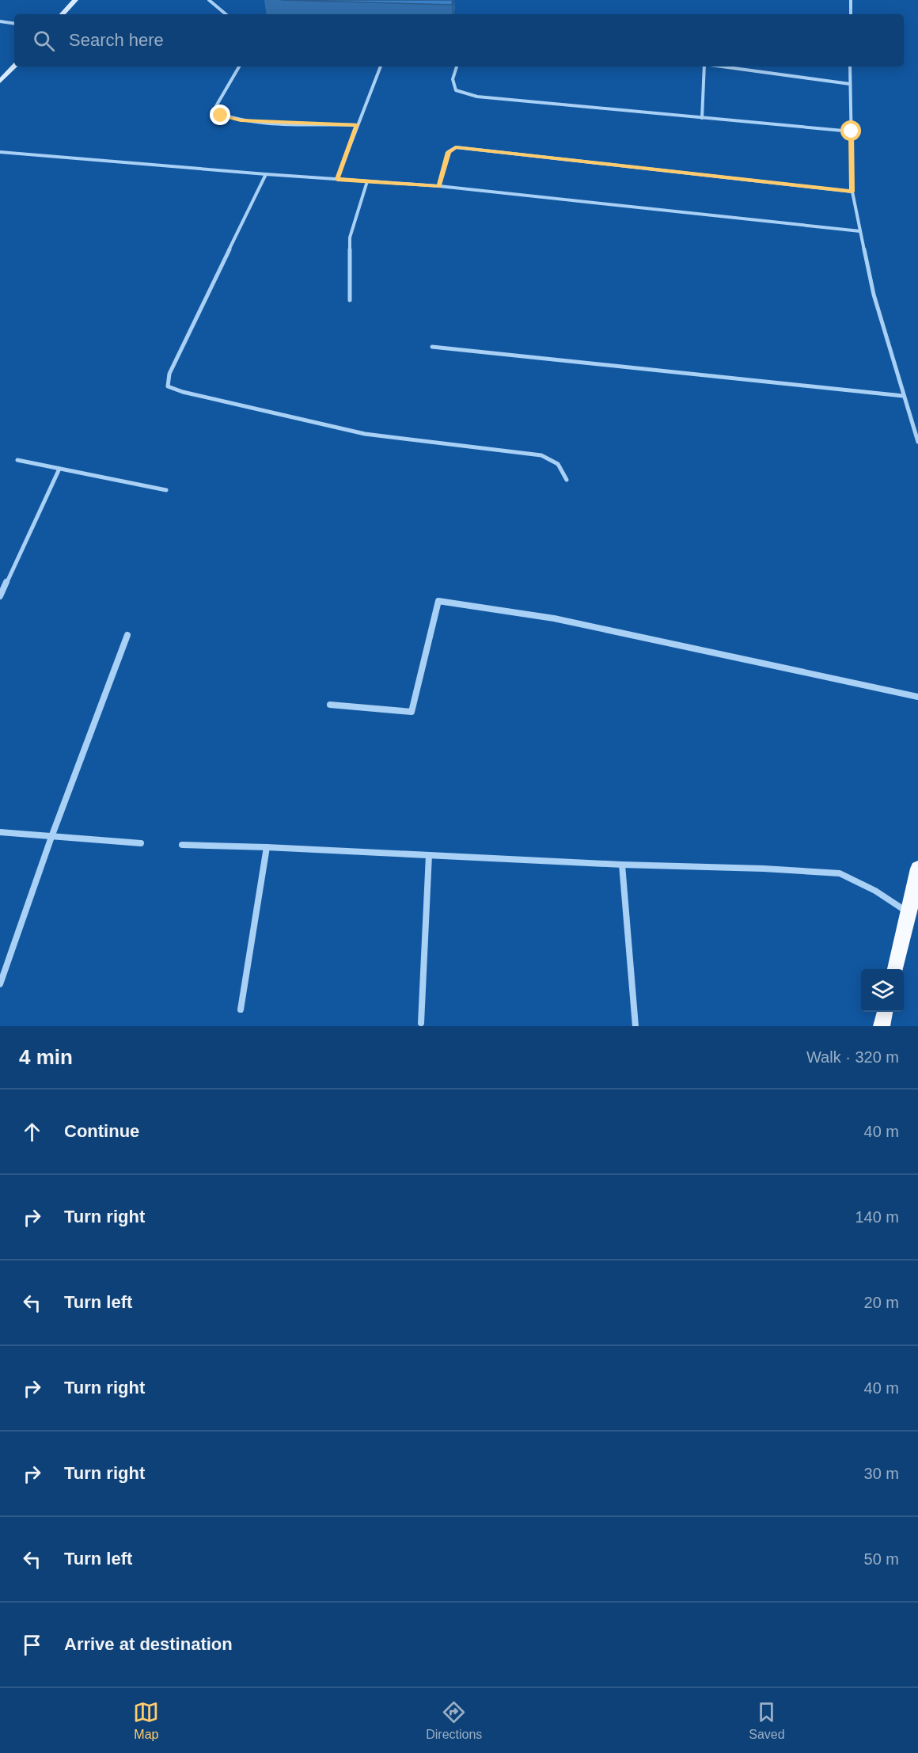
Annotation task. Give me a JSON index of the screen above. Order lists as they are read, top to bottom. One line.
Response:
{"page":{"search":"Search here","heading":["4 min","Walk · 320 m"],"list":[["Continue","40 m"],["Turn right","140 m"],["Turn left","20 m"],["Turn right","40 m"],["Turn right","30 m"],["Turn left","50 m"],"Arrive at destination"],"nav":["Map","Directions","Saved"]}}
